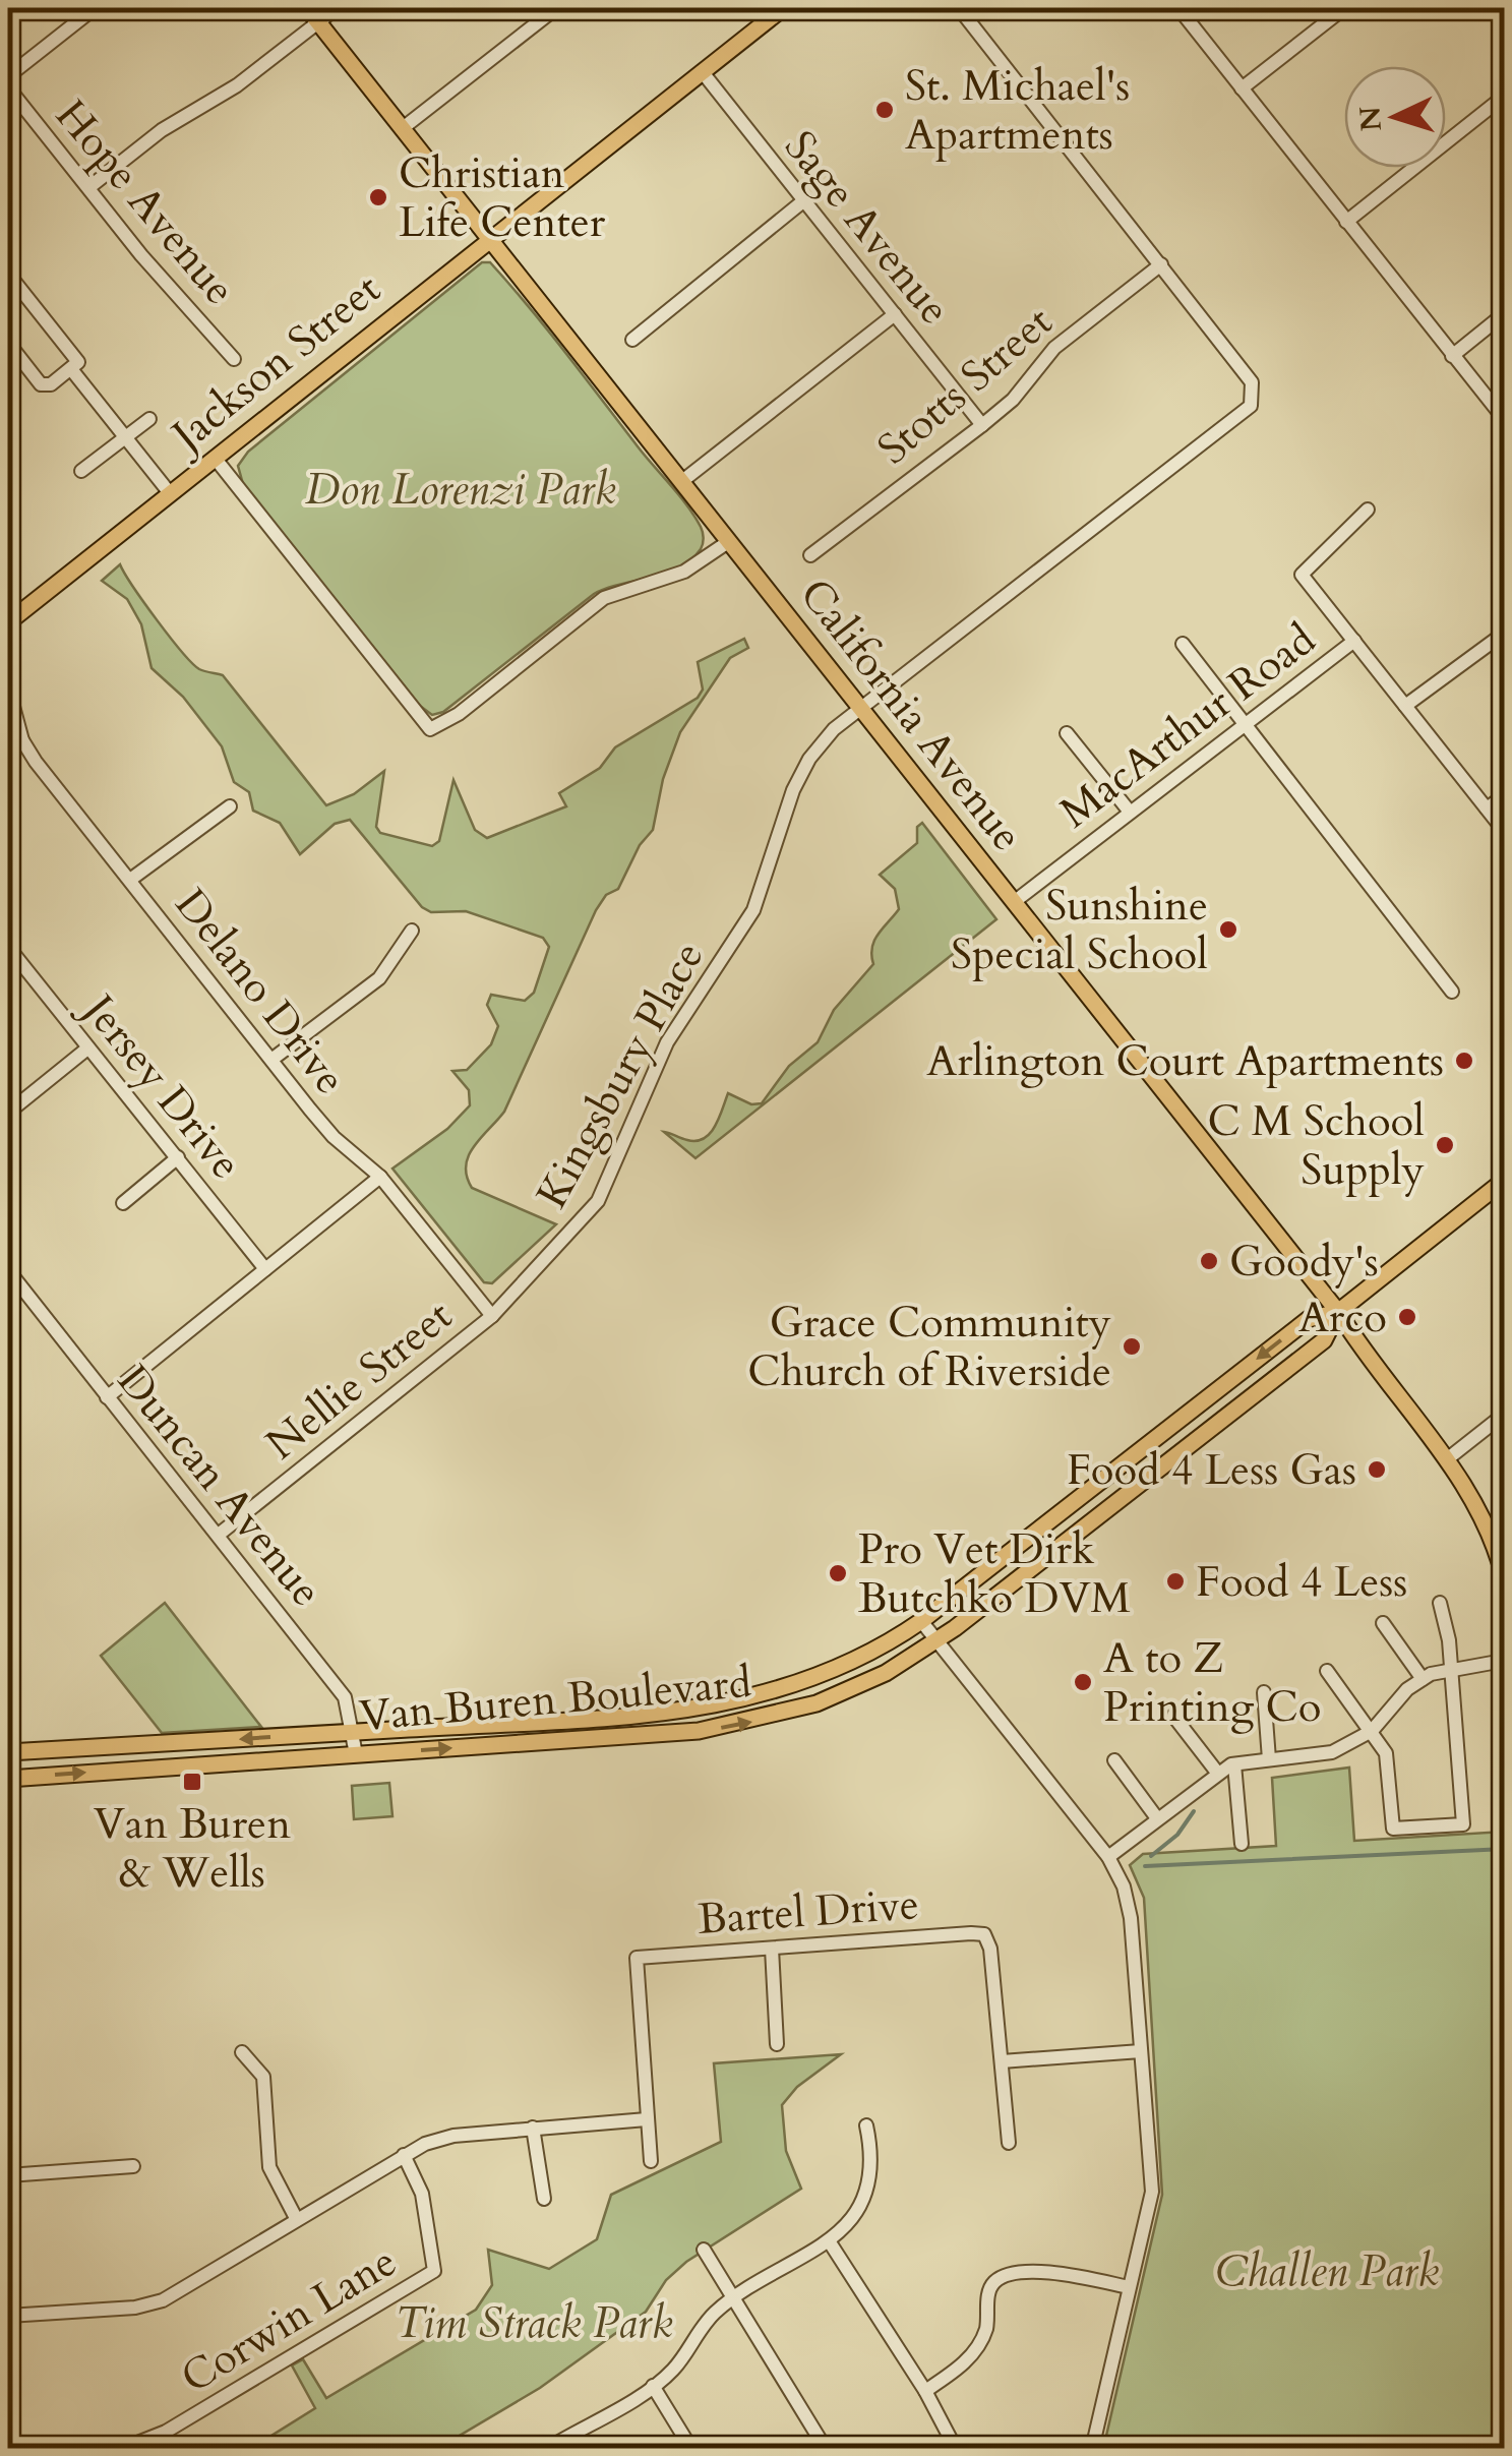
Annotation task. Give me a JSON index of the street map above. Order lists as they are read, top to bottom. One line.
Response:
{"streets":{"main road":["Jackson Street","California Avenue","Van Buren Boulevard"],"street":["Hope Avenue","Sage Avenue","Stotts Street","MacArthur Road","Delano Drive","Kingsbury Place","Jersey Drive","Nellie Street","Duncan Avenue","Bartel Drive","Corwin Lane"]},"crossings":[["Sage Avenue","Jackson Street"],["Sage Avenue","Stotts Street"],["Jackson Street","California Avenue"],["Stotts Street","Kingsbury Place"],["California Avenue","MacArthur Road"],["California Avenue","Kingsbury Place"],["California Avenue","Van Buren Boulevard"],["Delano Drive","Kingsbury Place"],["Delano Drive","Nellie Street"],["Kingsbury Place","Nellie Street"],["Nellie Street","Duncan Avenue"],["Duncan Avenue","Van Buren Boulevard"]],"parks":["Don Lorenzi Park","Challen Park","Tim Strack Park"],"places":{"other":["St. Michael's Apartments","Christian Life Center","Sunshine Special School","Arlington Court Apartments","C M School Supply","Goody's","Arco","Grace Community Church of Riverside","Food 4 Less Gas","Pro Vet Dirk Butchko DVM","Food 4 Less","A to Z Printing Co"],"transit":["Van Buren & Wells"]},"north":"left"}
